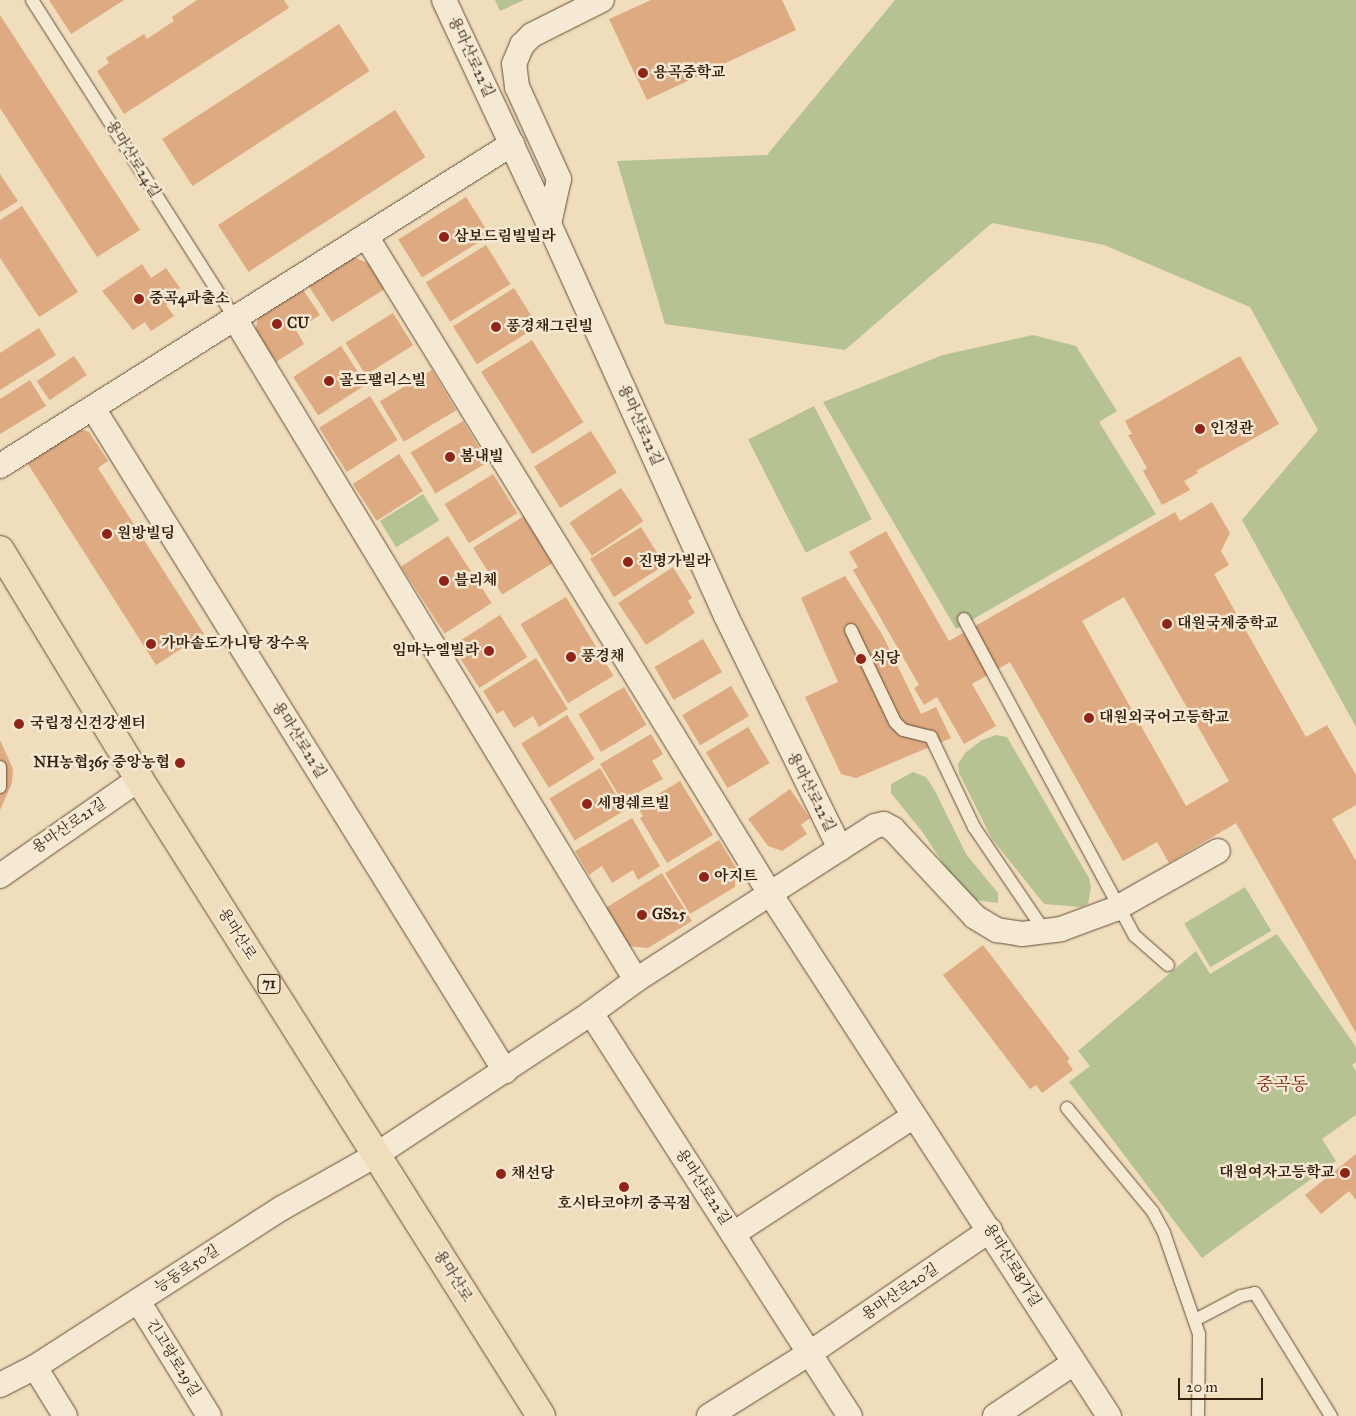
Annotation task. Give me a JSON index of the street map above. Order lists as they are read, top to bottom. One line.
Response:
{"streets":{"main road":["용마산로","71"],"street":["용마산로22길","용마산로21길","용마산로8가길","능동로50길","용마산로20길","긴고랑로29길"],"lane":["용마산로24길"]},"crossings":[["용마산로22길","용마산로"],["용마산로22길","용마산로8가길"],["용마산로22길","능동로50길"],["용마산로21길","용마산로"],["용마산로","능동로50길"],["용마산로8가길","용마산로20길"],["능동로50길","긴고랑로29길"]],"districts":["중곡동"],"places":["용곡중학교","삼보드림빌빌라","중곡4파출소","CU","풍경채그린빌","골드팰리스빌","인정관","봄내빌","원방빌딩","진명가빌라","블리체","대원국제중학교","가마솥도가니탕 장수옥","임마누엘빌라","풍경채","식당","대원외국어고등학교","국립정신건강센터","NH농협365 중앙농협","세명쉐르빌","아지트","GS25","대원여자고등학교","채선당","호시타코야끼 중곡점"],"scale_bar":"20 m"}
